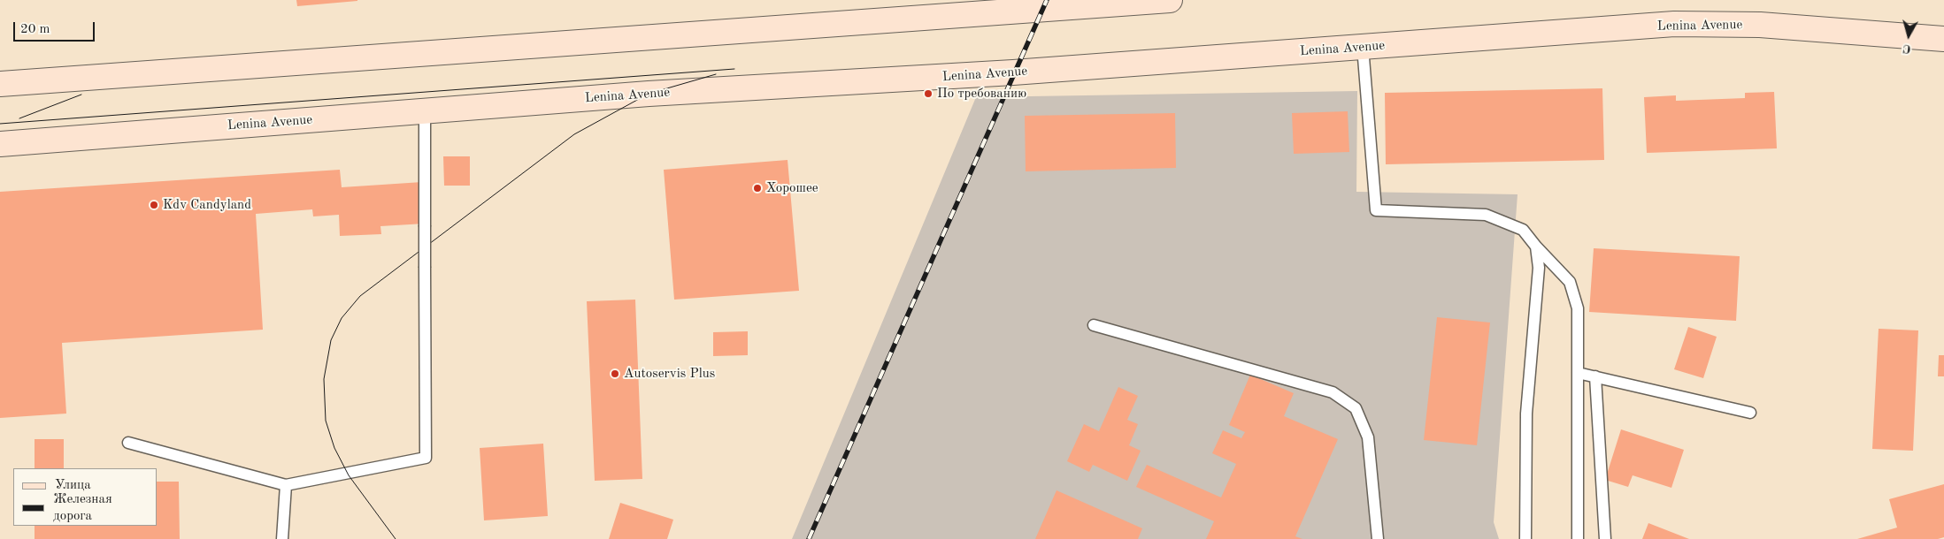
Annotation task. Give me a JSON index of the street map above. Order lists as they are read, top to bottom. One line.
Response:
{"streets":{"main road":["Lenina Avenue"]},"places":["По требованию","Хорошее","Kdv Candyland","Autoservis Plus"],"legend":["Улица","Железная дорога"],"scale_bar":"20 m","north":"bottom"}
